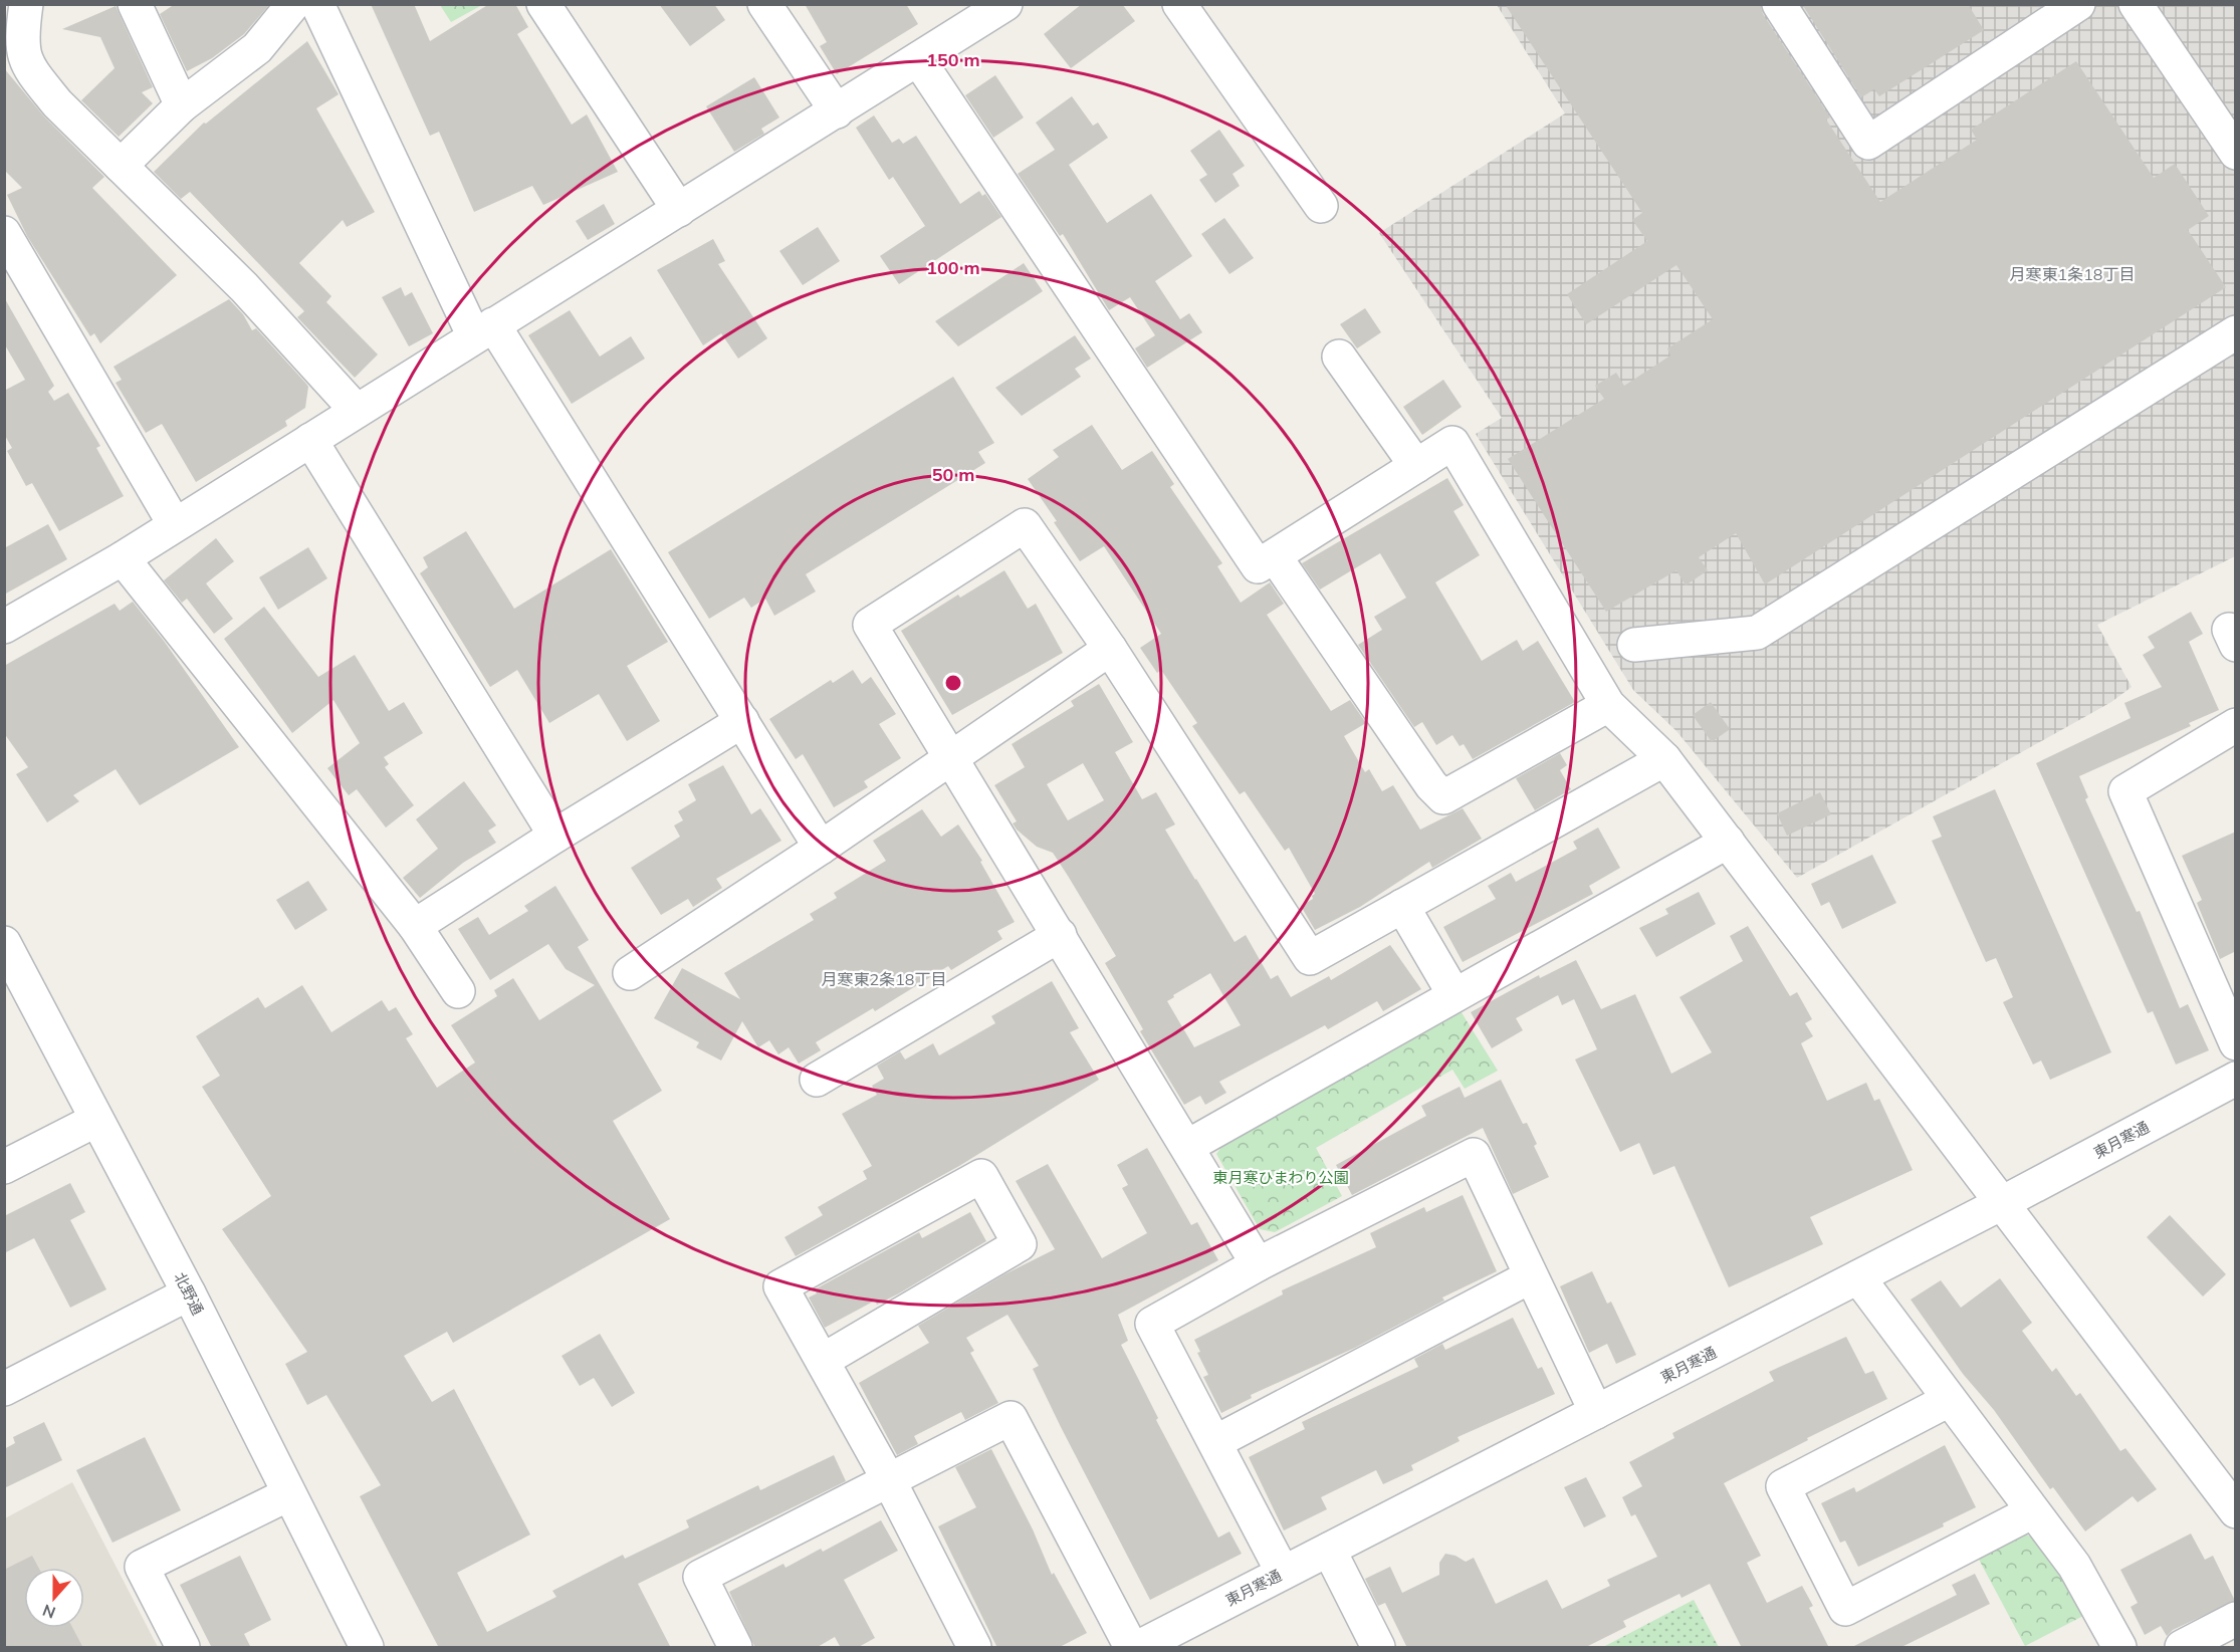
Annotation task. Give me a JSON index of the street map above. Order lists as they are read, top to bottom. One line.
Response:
{"streets":{"street":["東月寒通","北野通"]},"districts":["月寒東1条18丁目","月寒東2条18丁目"],"parks":["東月寒ひまわり公園"],"north":"bottom","rings":["150 m","100 m","50 m"]}
